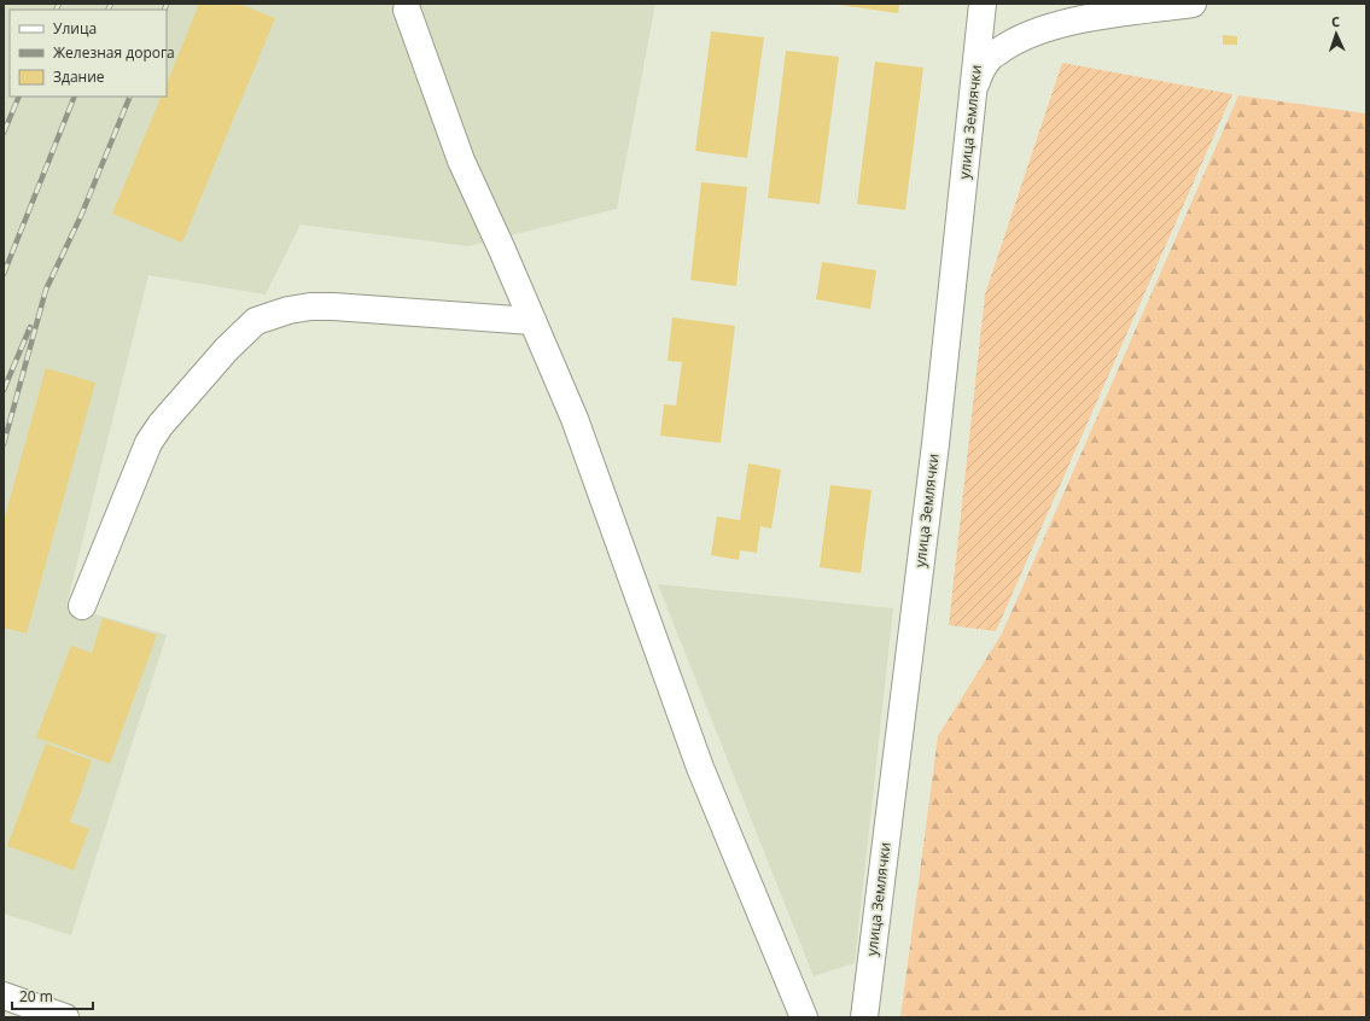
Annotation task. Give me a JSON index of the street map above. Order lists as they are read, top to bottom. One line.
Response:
{"streets":{"street":["улица Землячки"]},"legend":["Улица","Железная дорога","Здание"],"scale_bar":"20 m","north":"top"}
